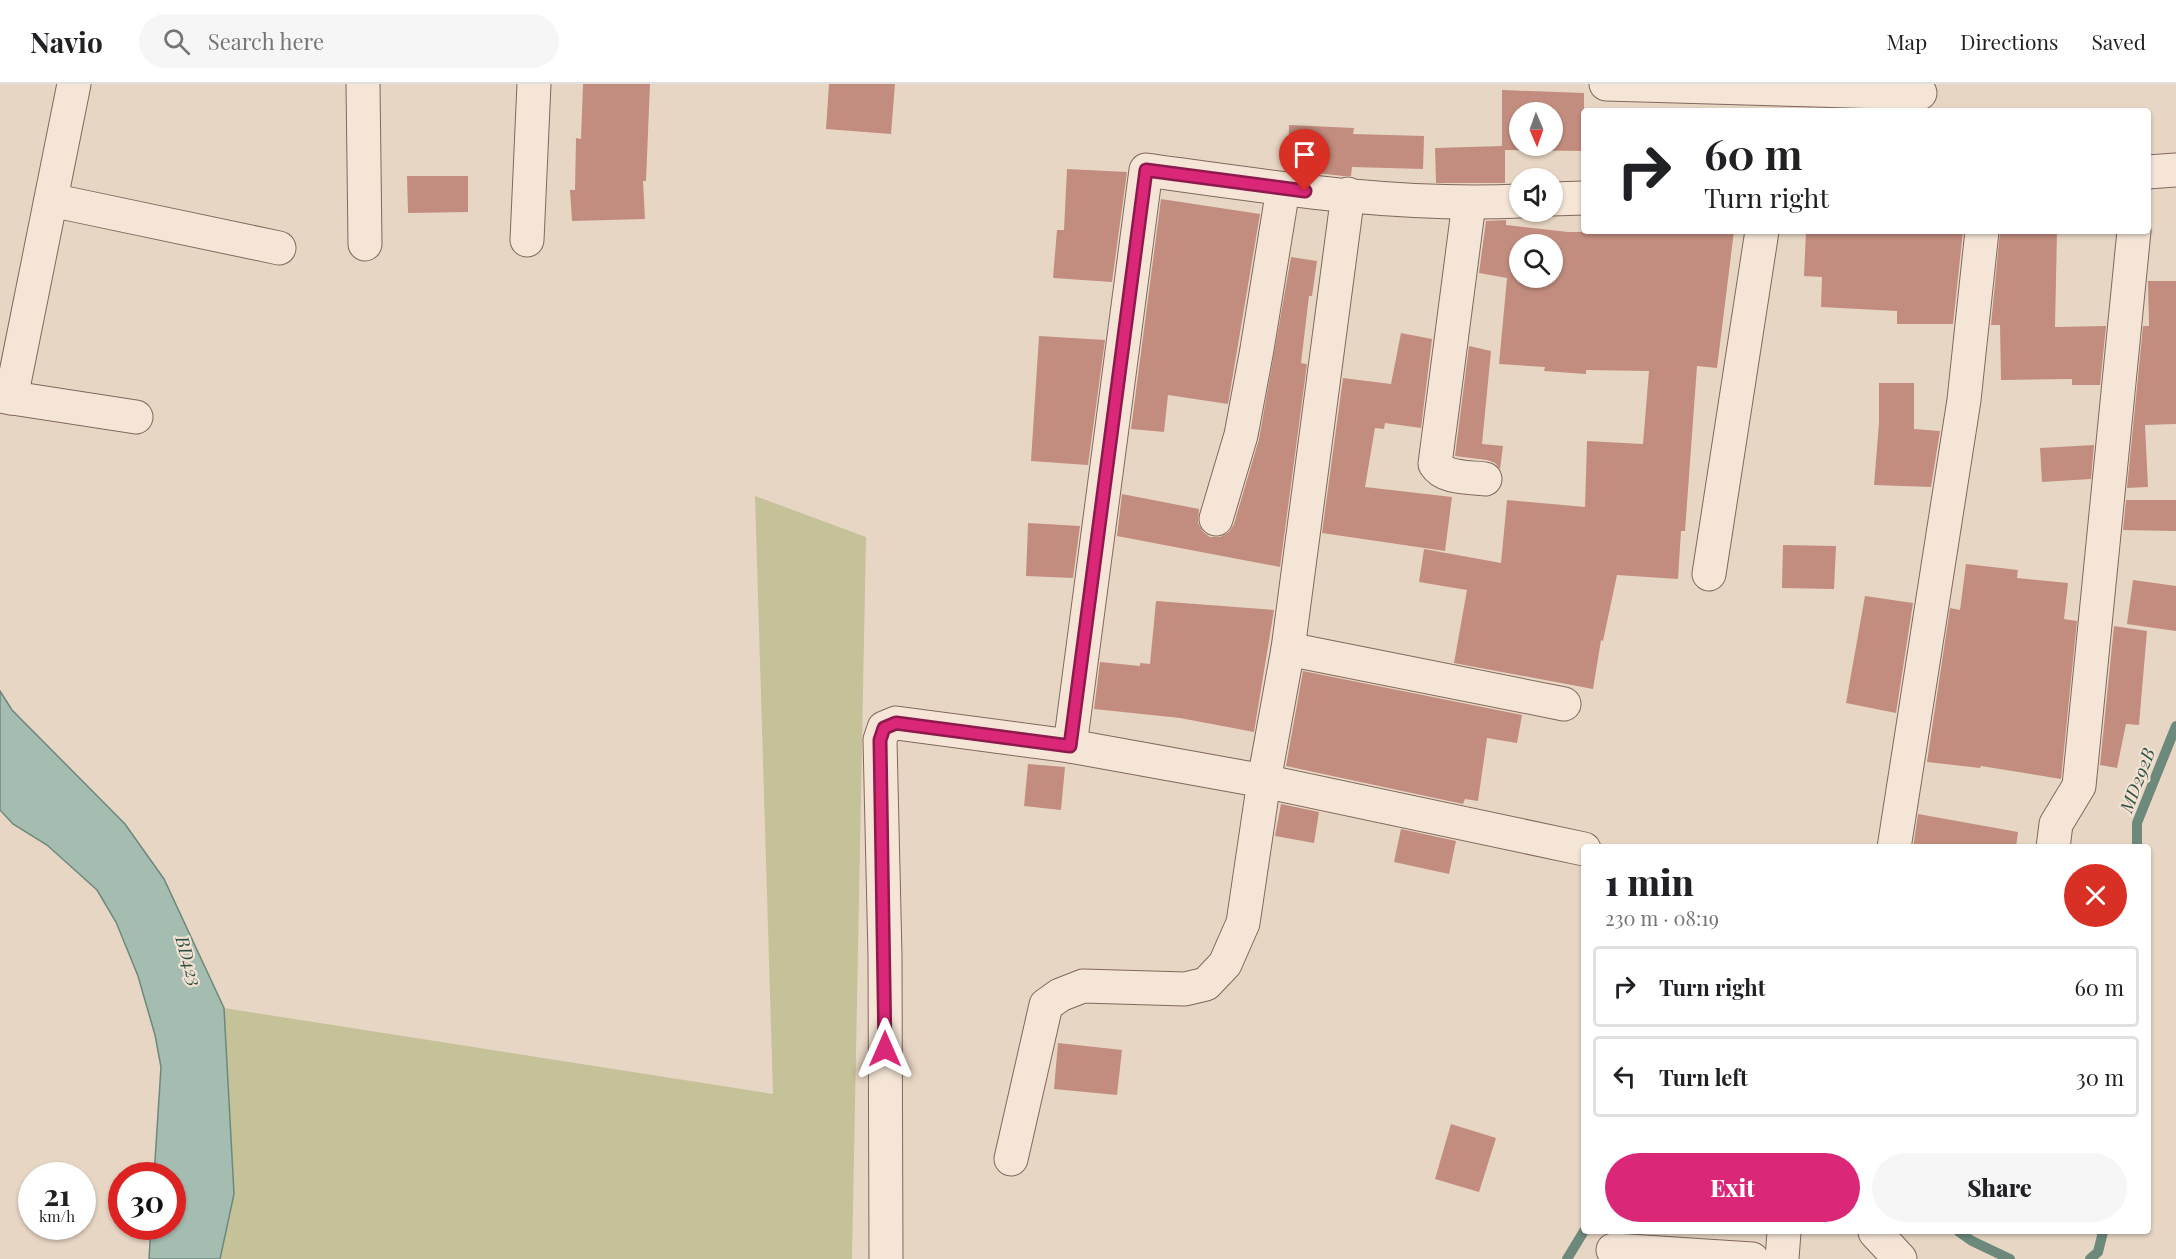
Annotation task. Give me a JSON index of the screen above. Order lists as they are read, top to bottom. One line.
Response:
{"water":["MD292B","BD423"],"north":"bottom","page":{"header":"Navio","search":"Search here","nav":["Map","Directions","Saved"],"turn":["60 m","Turn right"],"heading":["1 min","230 m · 08:19"],"list":[{"name":"Turn right","value":"60 m"},{"name":"Turn left","value":"30 m"}],"buttons":["Exit","Share"],"speed":"21 km/h","limit":"30"}}
